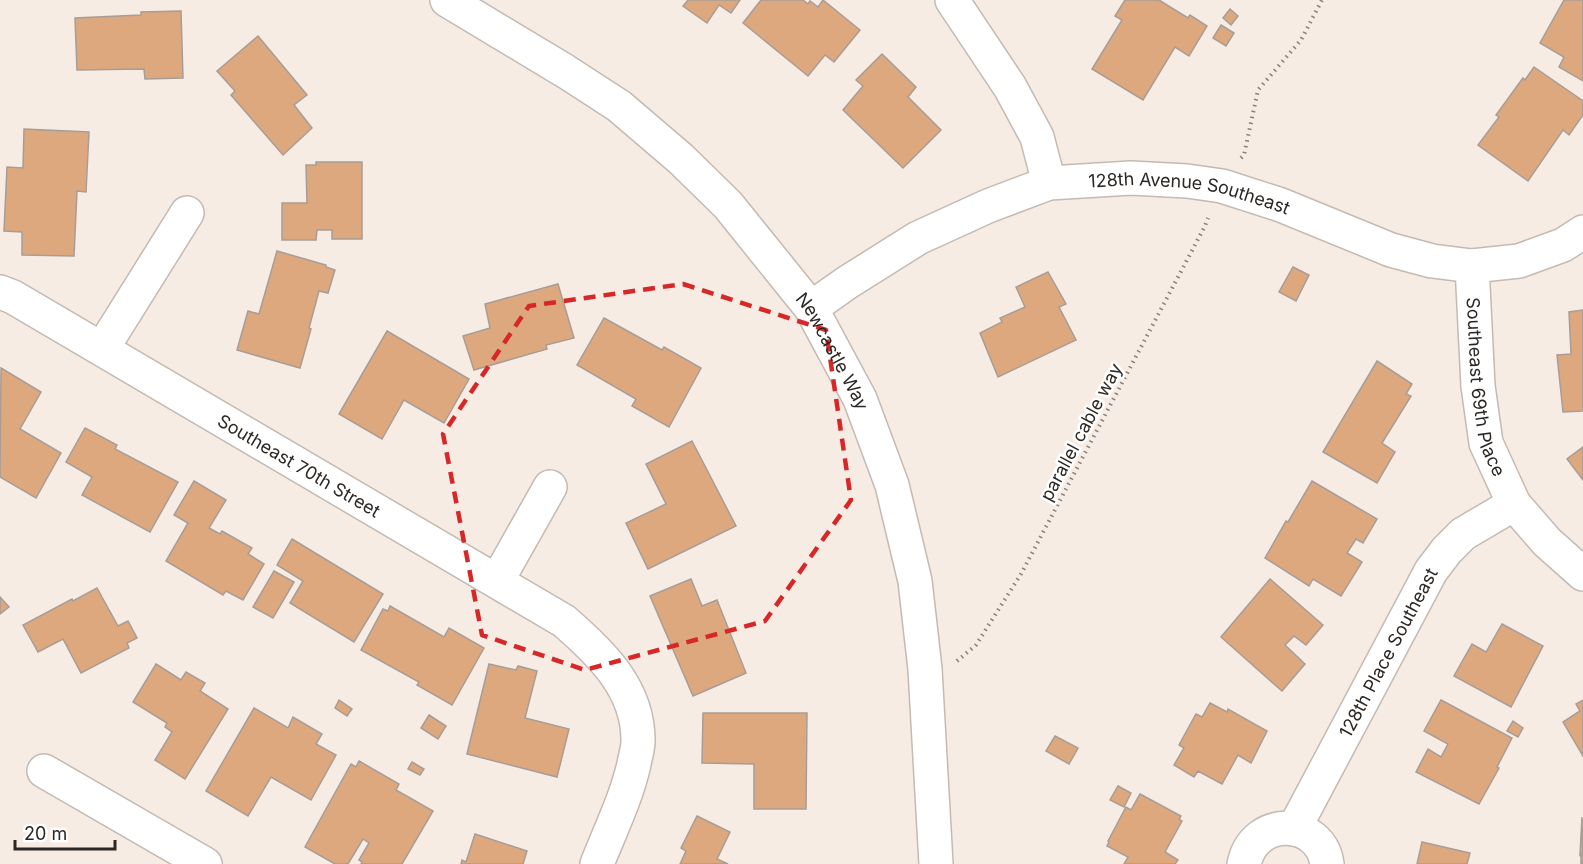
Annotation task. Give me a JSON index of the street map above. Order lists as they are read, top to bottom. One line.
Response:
{"streets":{"street":["128th Avenue Southeast","Newcastle Way","Southeast 69th Place","Southeast 70th Street","128th Place Southeast"],"path":["parallel cable way"]},"crossings":[["128th Avenue Southeast","Newcastle Way"],["128th Avenue Southeast","Southeast 69th Place"],["Southeast 69th Place","128th Place Southeast"]],"scale_bar":"20 m"}
